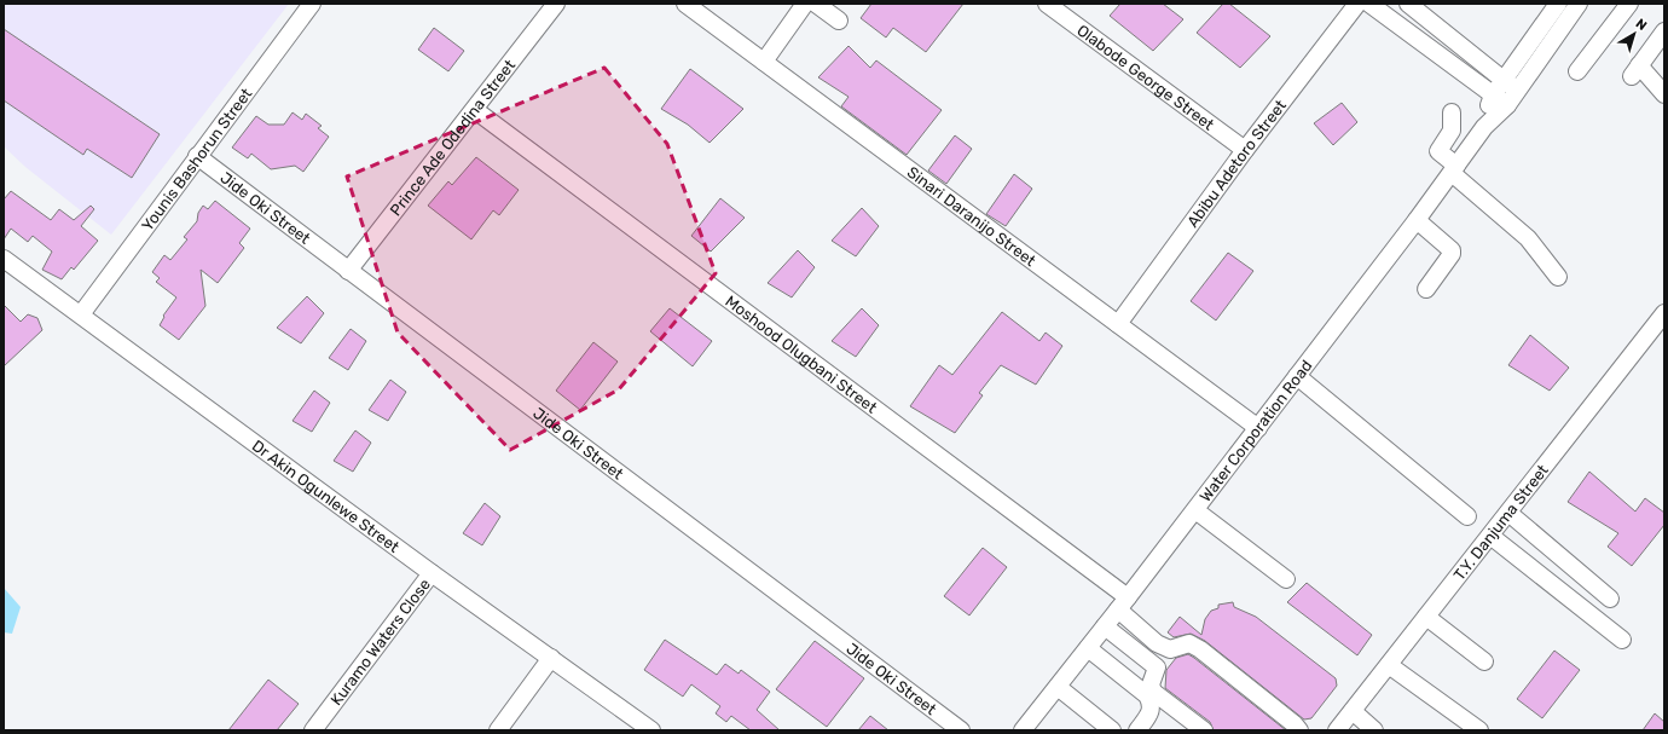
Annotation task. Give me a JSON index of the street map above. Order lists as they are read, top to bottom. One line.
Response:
{"streets":{"street":["Olabode George Street","Prince Ade Odedina Street","Younis Bashorun Street","Abibu Adetoro Street","Jide Oki Street","Sinari Daranijo Street","Moshood Olugbani Street","Water Corporation Road","Dr Akin Ogunlewe Street","T.Y. Danjuma Street","Kuramo Waters Close"]},"crossings":[["Olabode George Street","Abibu Adetoro Street"],["Prince Ade Odedina Street","Jide Oki Street"],["Prince Ade Odedina Street","Moshood Olugbani Street"],["Younis Bashorun Street","Jide Oki Street"],["Younis Bashorun Street","Dr Akin Ogunlewe Street"],["Abibu Adetoro Street","Sinari Daranijo Street"],["Sinari Daranijo Street","Water Corporation Road"],["Moshood Olugbani Street","Water Corporation Road"],["Dr Akin Ogunlewe Street","Kuramo Waters Close"]],"north":"top right"}
